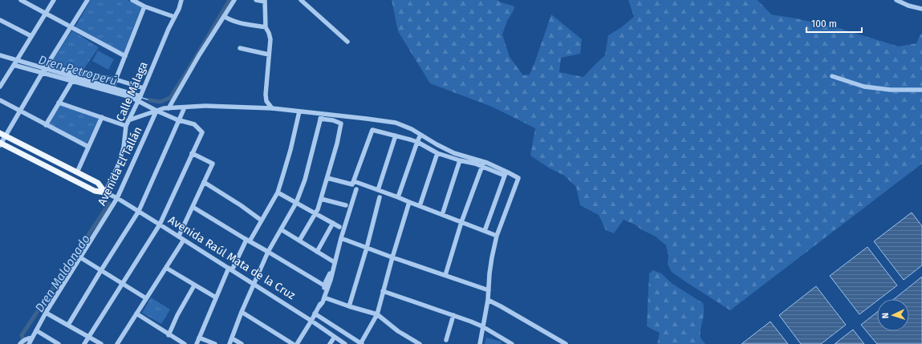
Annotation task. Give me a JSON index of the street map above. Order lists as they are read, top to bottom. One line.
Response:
{"streets":{"main road":["Avenida Raúl Mata de la Cruz"],"street":["Calle Málaga","Avenida El Tallán"]},"crossings":[["Calle Málaga","Avenida Raúl Mata de la Cruz"],["Avenida El Tallán","Avenida Raúl Mata de la Cruz"]],"water":["Dren Petroperú","Dren Maldonado"],"scale_bar":"100 m","north":"left"}
